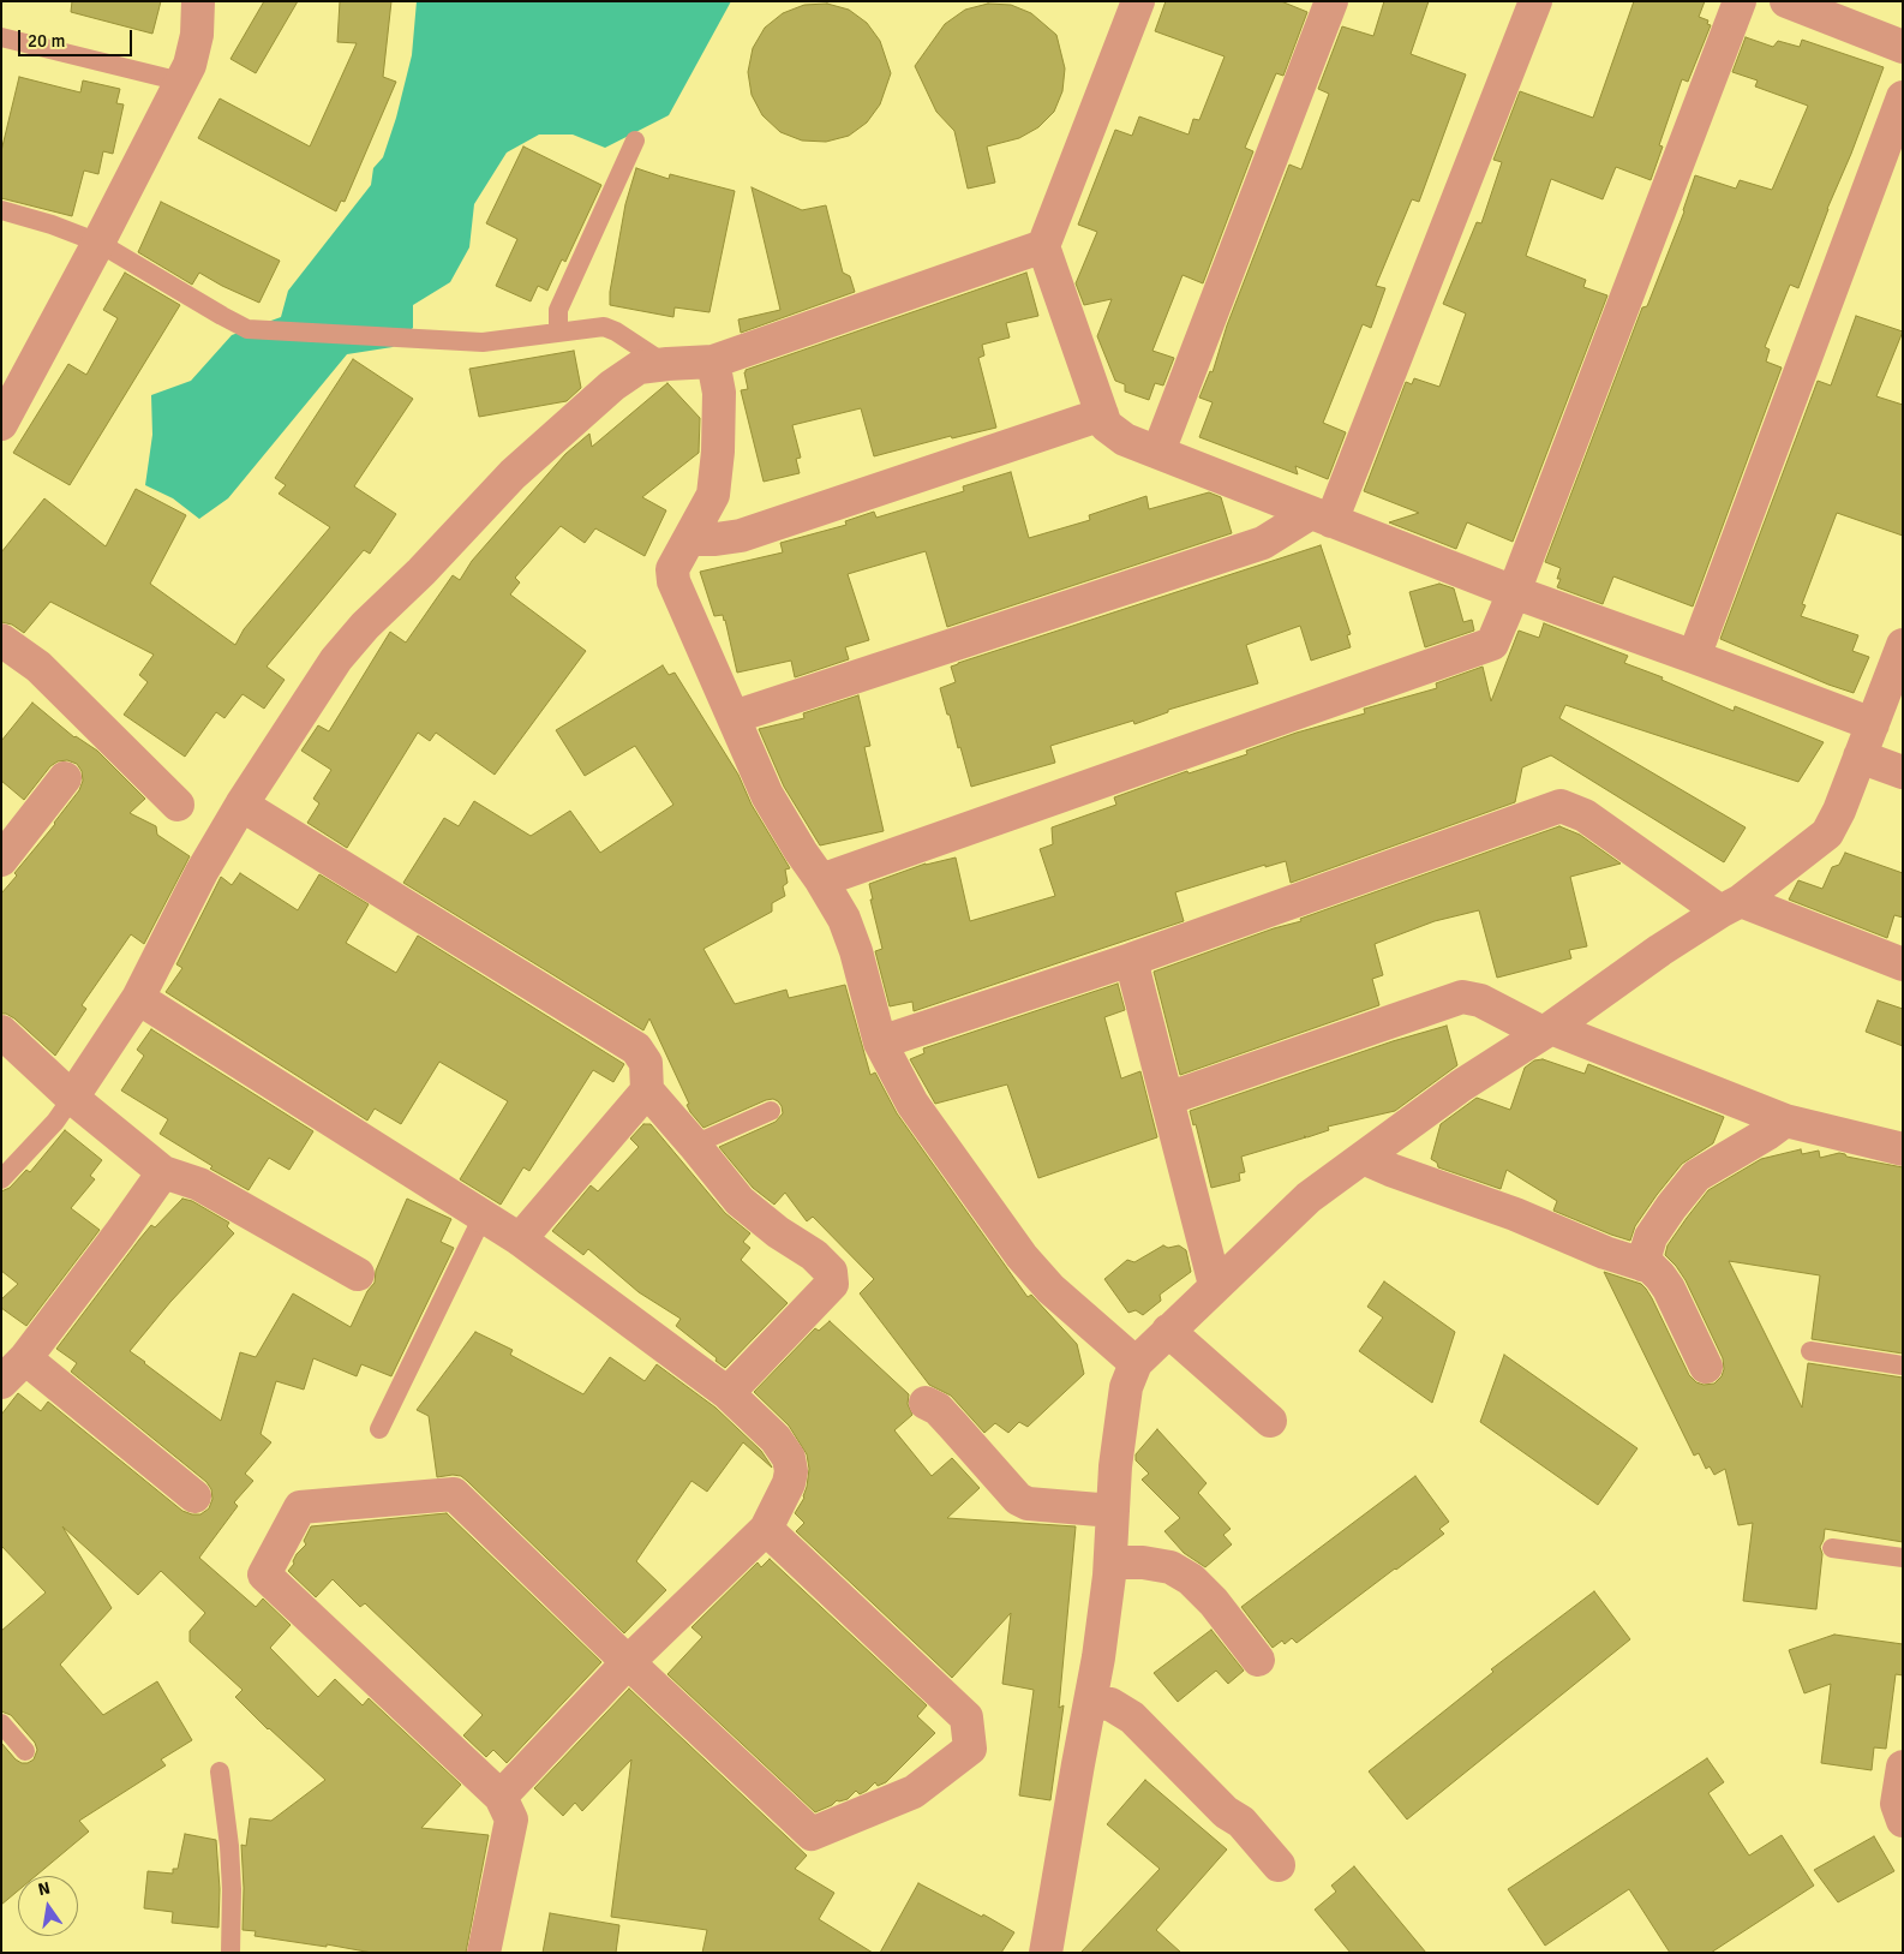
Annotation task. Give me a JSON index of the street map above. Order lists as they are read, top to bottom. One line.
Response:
{"scale_bar":"20 m","north":"top"}
